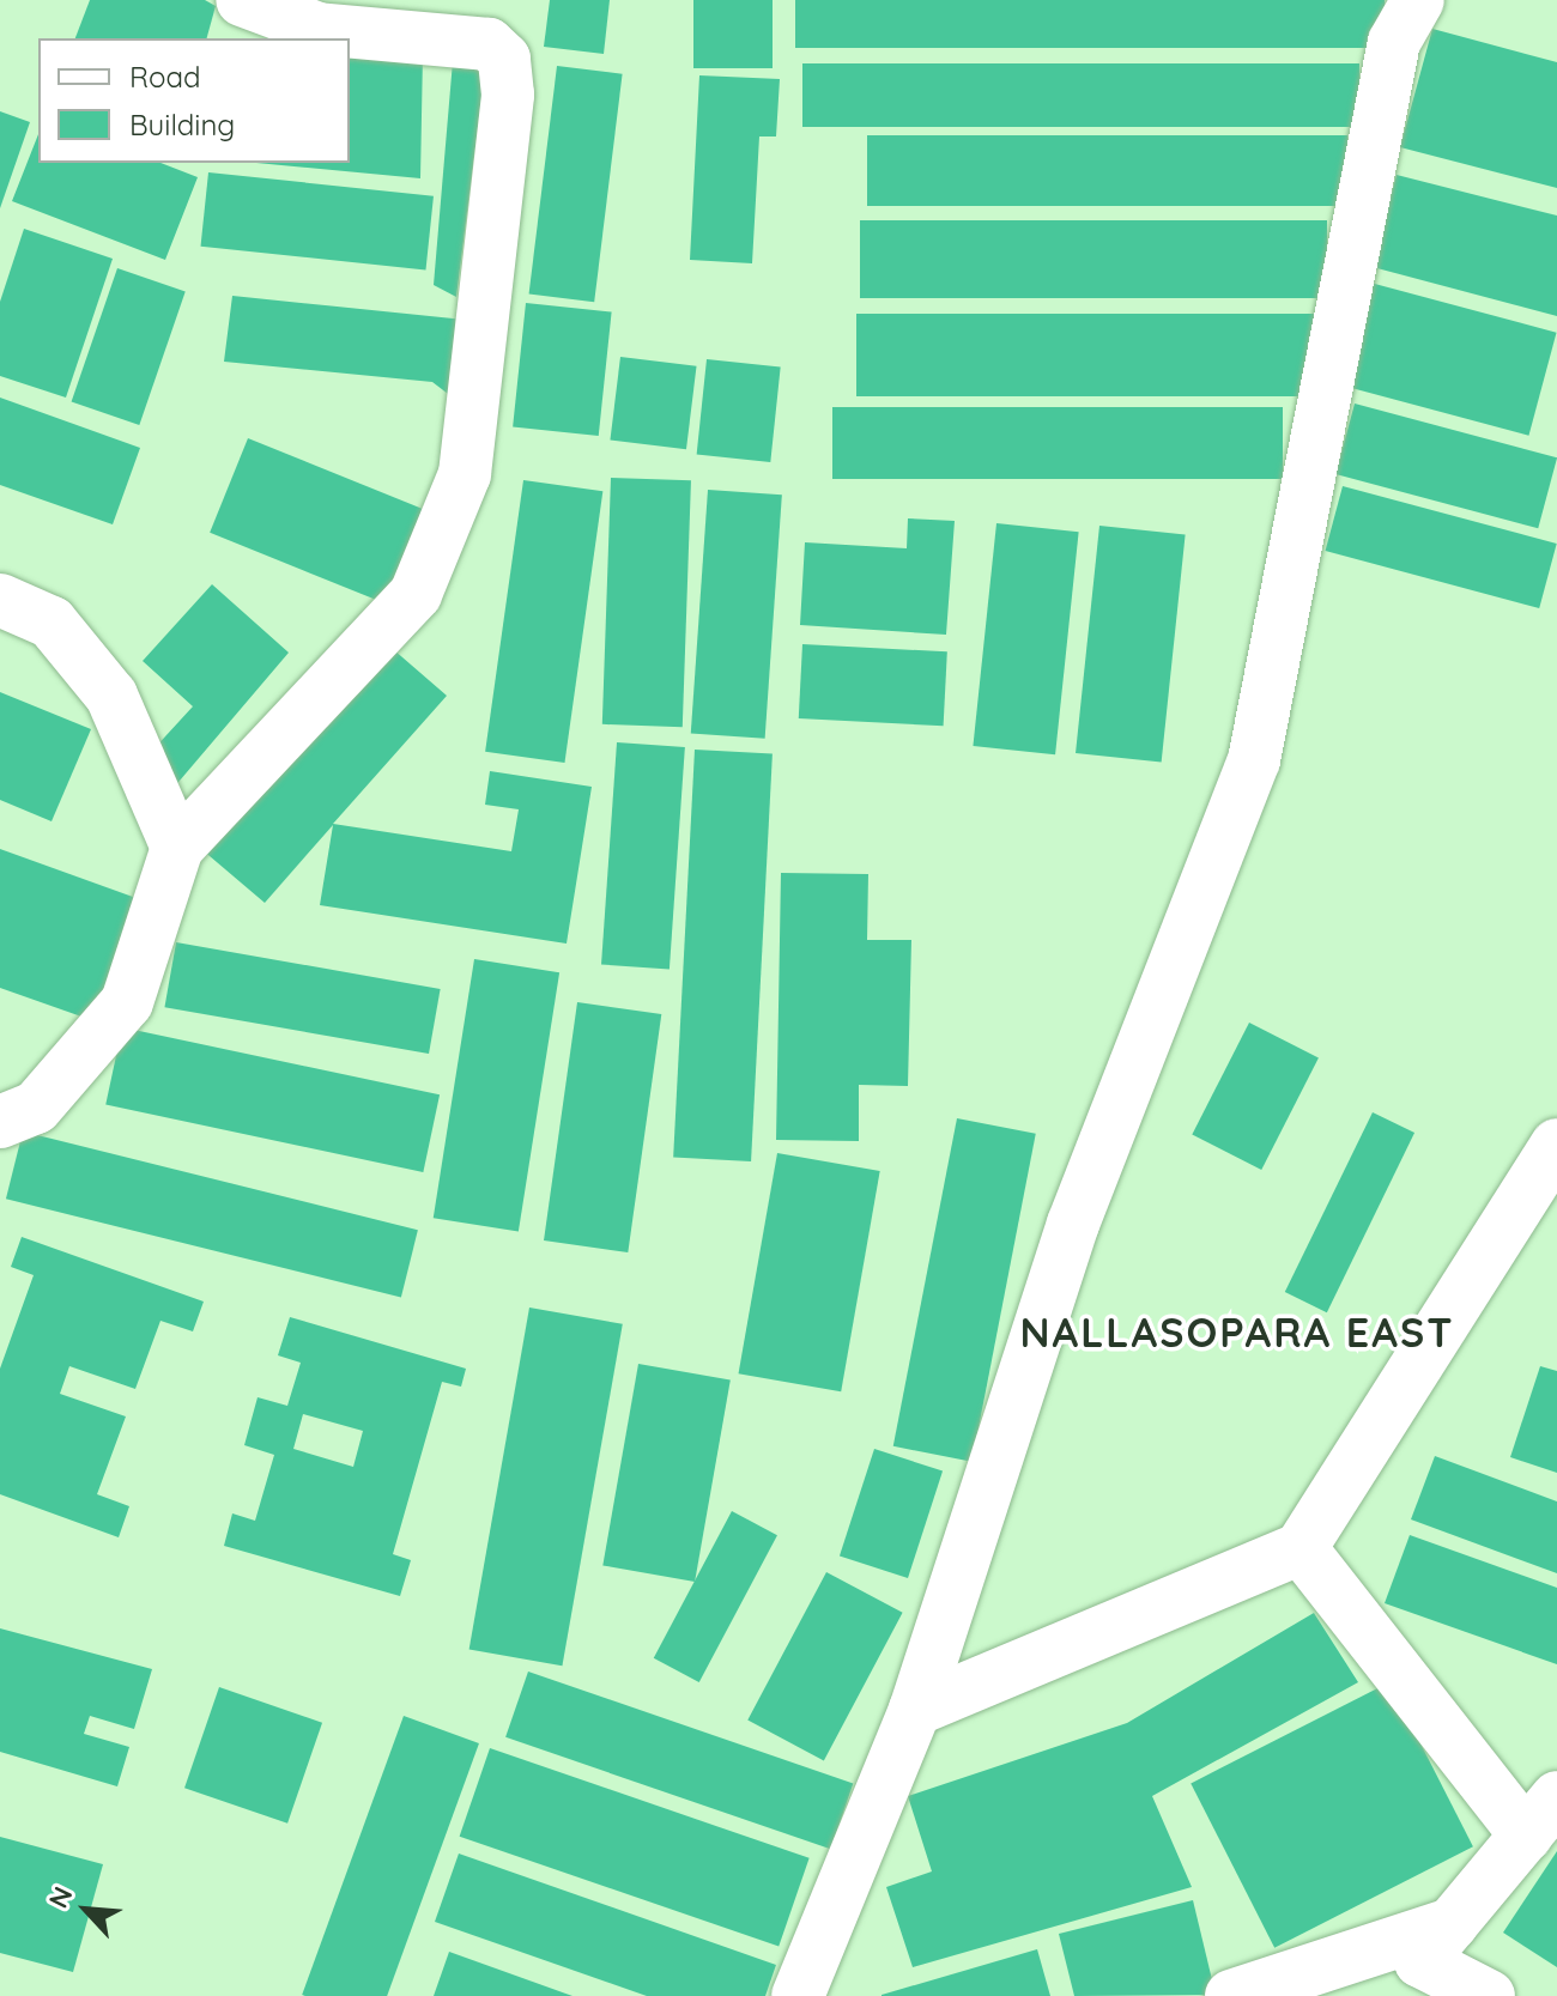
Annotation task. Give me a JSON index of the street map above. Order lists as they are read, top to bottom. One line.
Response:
{"districts":["NALLASOPARA EAST"],"legend":["Road","Building"],"north":"top left"}
